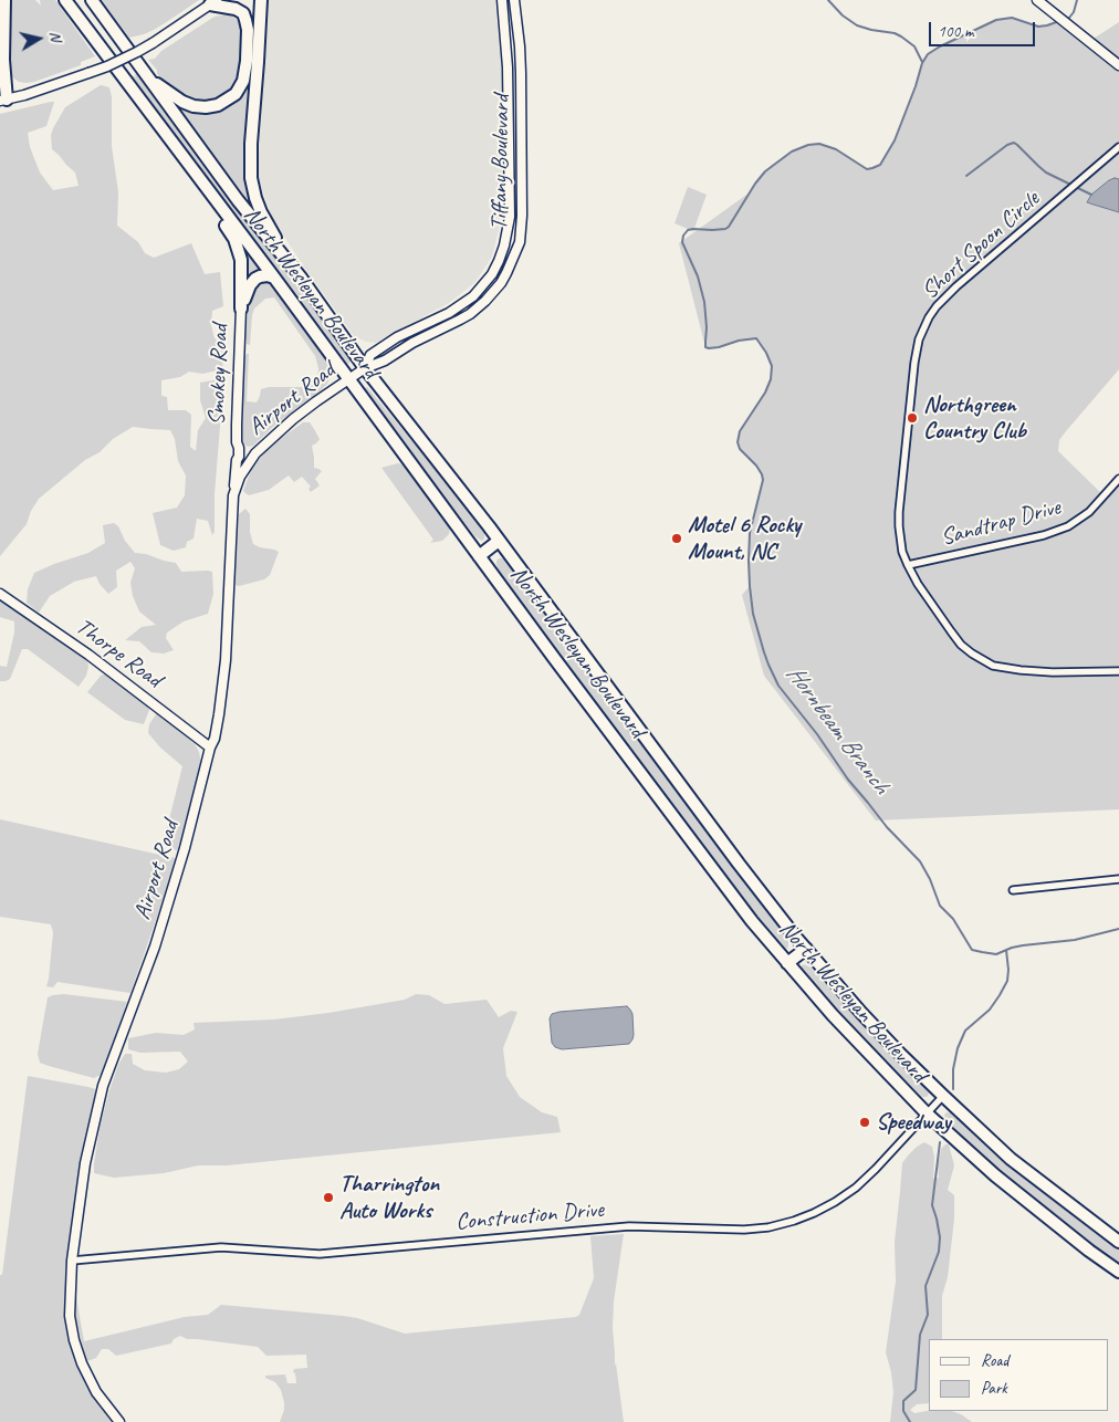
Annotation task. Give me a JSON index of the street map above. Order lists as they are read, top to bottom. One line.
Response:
{"streets":{"highway":["North Wesleyan Boulevard"],"main road":["Tiffany Boulevard","Smokey Road","Airport Road","Thorpe Road"],"street":["Short Spoon Circle","Sandtrap Drive","Construction Drive"]},"crossings":[["Tiffany Boulevard","North Wesleyan Boulevard"],["Tiffany Boulevard","Airport Road"],["Short Spoon Circle","Sandtrap Drive"],["North Wesleyan Boulevard","Airport Road"],["North Wesleyan Boulevard","Construction Drive"],["Smokey Road","Airport Road"],["Airport Road","Thorpe Road"],["Airport Road","Construction Drive"]],"water":["Hornbeam Branch"],"places":["Northgreen Country Club","Motel 6 Rocky Mount, NC","Speedway","Tharrington Auto Works"],"legend":["Road","Park"],"scale_bar":"100 m","north":"right"}
